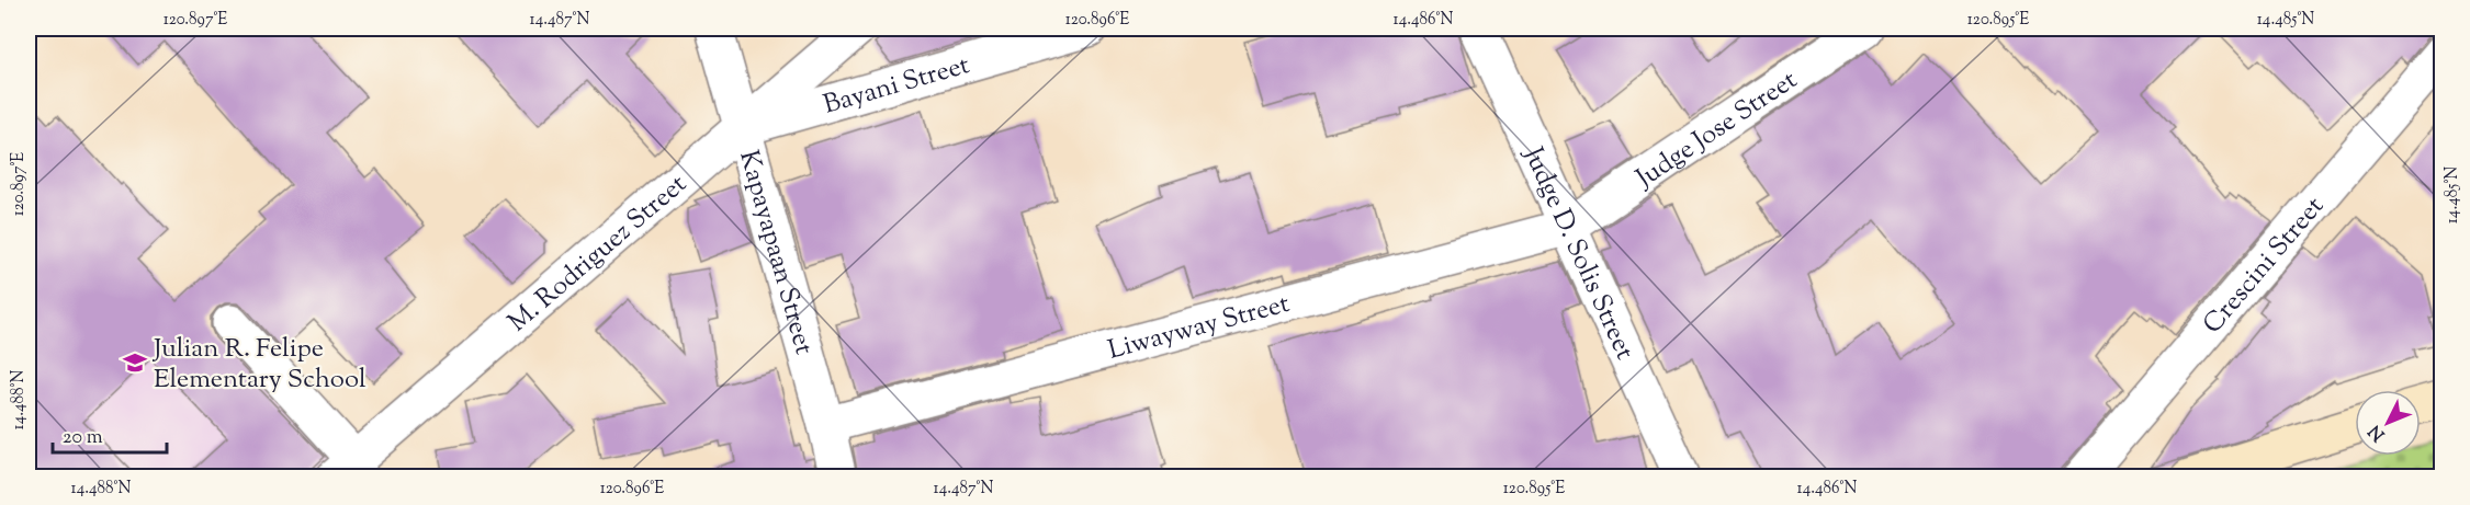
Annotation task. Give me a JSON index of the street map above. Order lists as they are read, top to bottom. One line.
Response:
{"streets":{"street":["Bayani Street","Judge Jose Street","Kapayapaan Street","Judge D. Solis Street","M. Rodriguez Street","Crescini Street","Liwayway Street"]},"crossings":[["Bayani Street","Kapayapaan Street"],["Bayani Street","M. Rodriguez Street"],["Judge Jose Street","Judge D. Solis Street"],["Judge Jose Street","Liwayway Street"],["Kapayapaan Street","M. Rodriguez Street"],["Kapayapaan Street","Liwayway Street"],["Judge D. Solis Street","Liwayway Street"]],"places":{"school or university":["Julian R. Felipe Elementary School"]},"scale_bar":"20 m","north":"bottom left","coordinates":["120.897°E","14.487°N","120.896°E","14.486°N","120.895°E","14.485°N","14.488°N"]}
